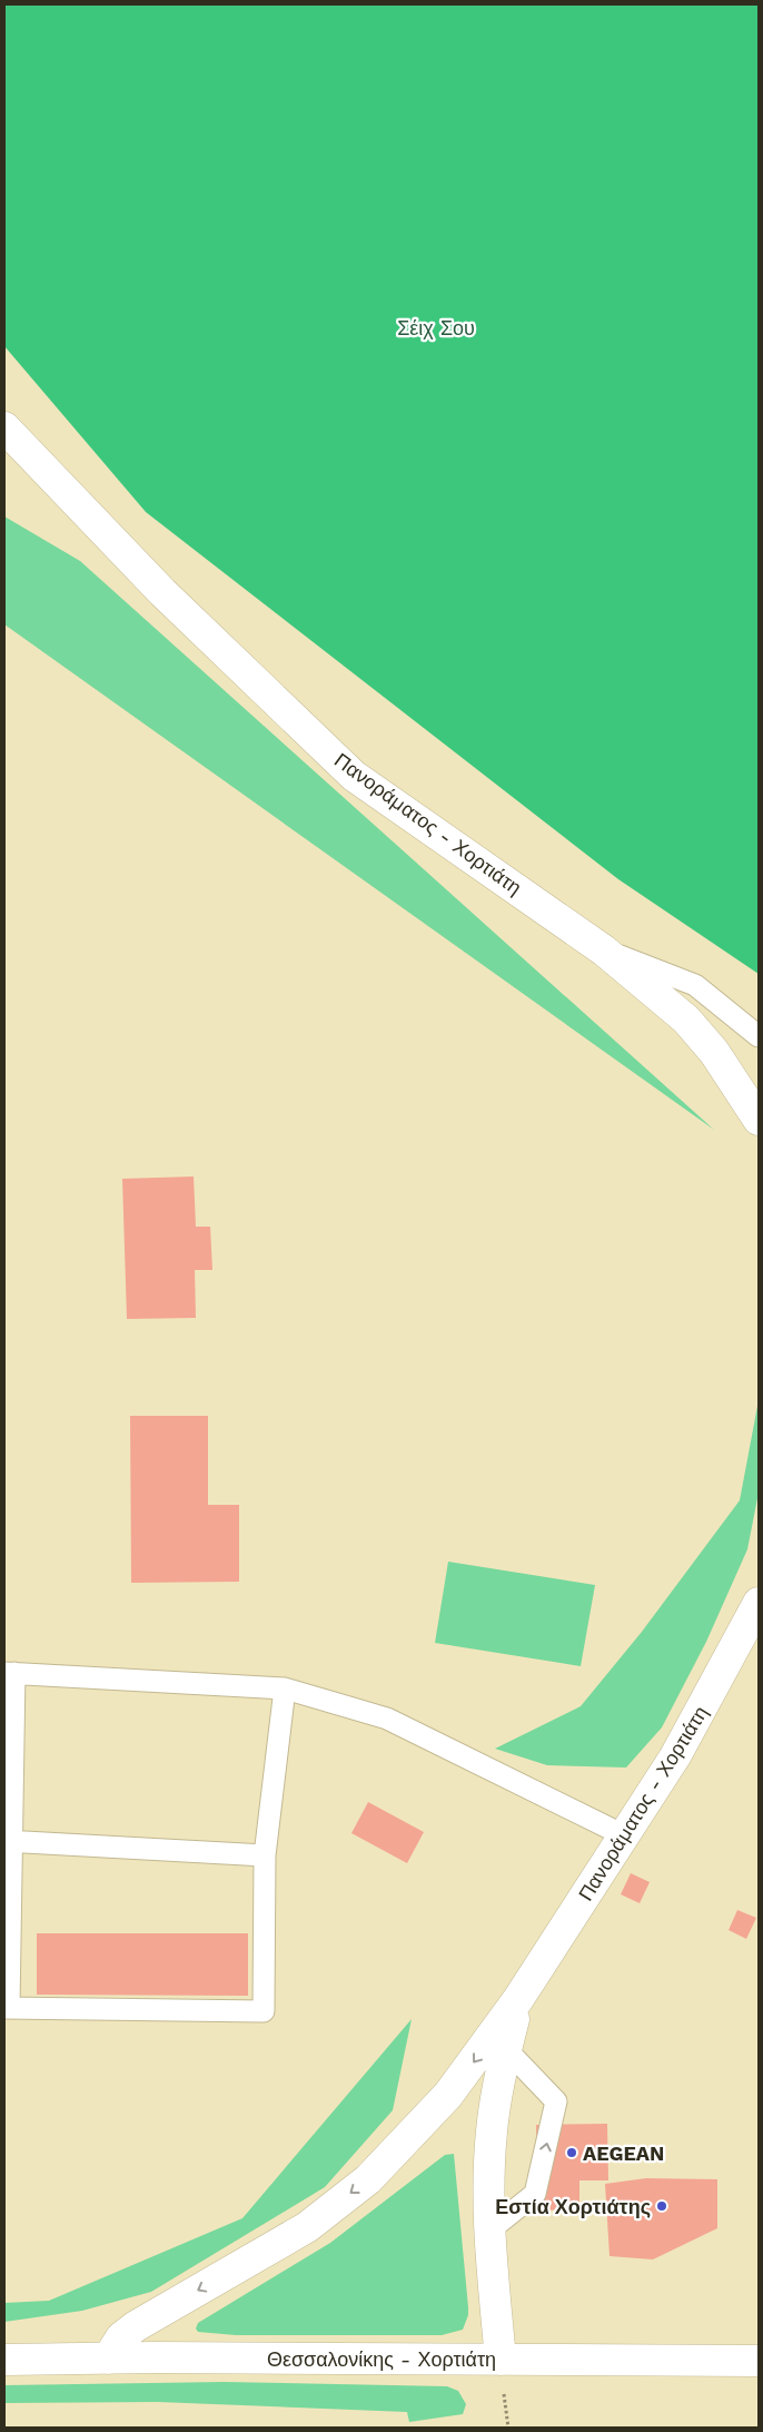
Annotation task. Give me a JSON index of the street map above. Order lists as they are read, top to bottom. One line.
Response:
{"streets":{"main road":["Πανοράματος - Χορτιάτη","Θεσσαλονίκης - Χορτιάτη"]},"crossings":[["Πανοράματος - Χορτιάτη","Θεσσαλονίκης - Χορτιάτη"]],"parks":["Σέιχ Σου"],"places":["AEGEAN","Εστία Χορτιάτης"]}
